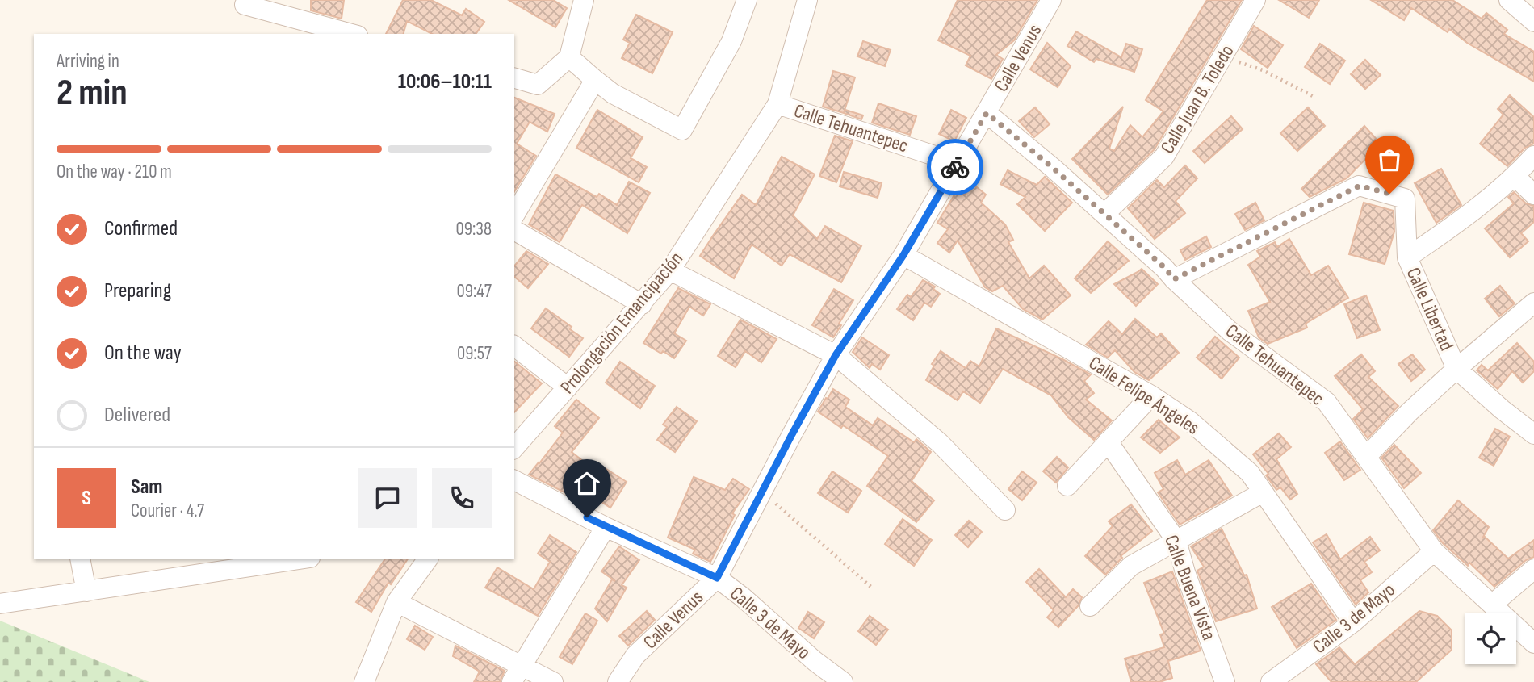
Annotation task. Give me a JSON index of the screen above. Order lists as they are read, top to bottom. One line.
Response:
{"streets":{"street":["Calle Venus","Calle Juan B. Toledo","Calle Tehuantepec","Calle Libertad","Prolongación Emancipación","Calle Felipe Ángeles","Calle Buena Vista","Calle 3 de Mayo"]},"crossings":[["Calle Venus","Calle Tehuantepec"],["Calle Venus","Calle Felipe Ángeles"],["Calle Venus","Calle 3 de Mayo"],["Calle Juan B. Toledo","Calle Tehuantepec"],["Calle Tehuantepec","Calle Libertad"],["Calle Tehuantepec","Prolongación Emancipación"],["Calle Tehuantepec","Calle 3 de Mayo"],["Calle Felipe Ángeles","Calle 3 de Mayo"]],"page":{"heading":["2 min","Arriving in","10:06–10:11"],"panel":["Sam","Courier · 4.7"],"bar":"On the way · 210 m","list":[["Confirmed","09:38"],["Preparing","09:47"],["On the way","09:57"],"Delivered"],"round":"S"}}
